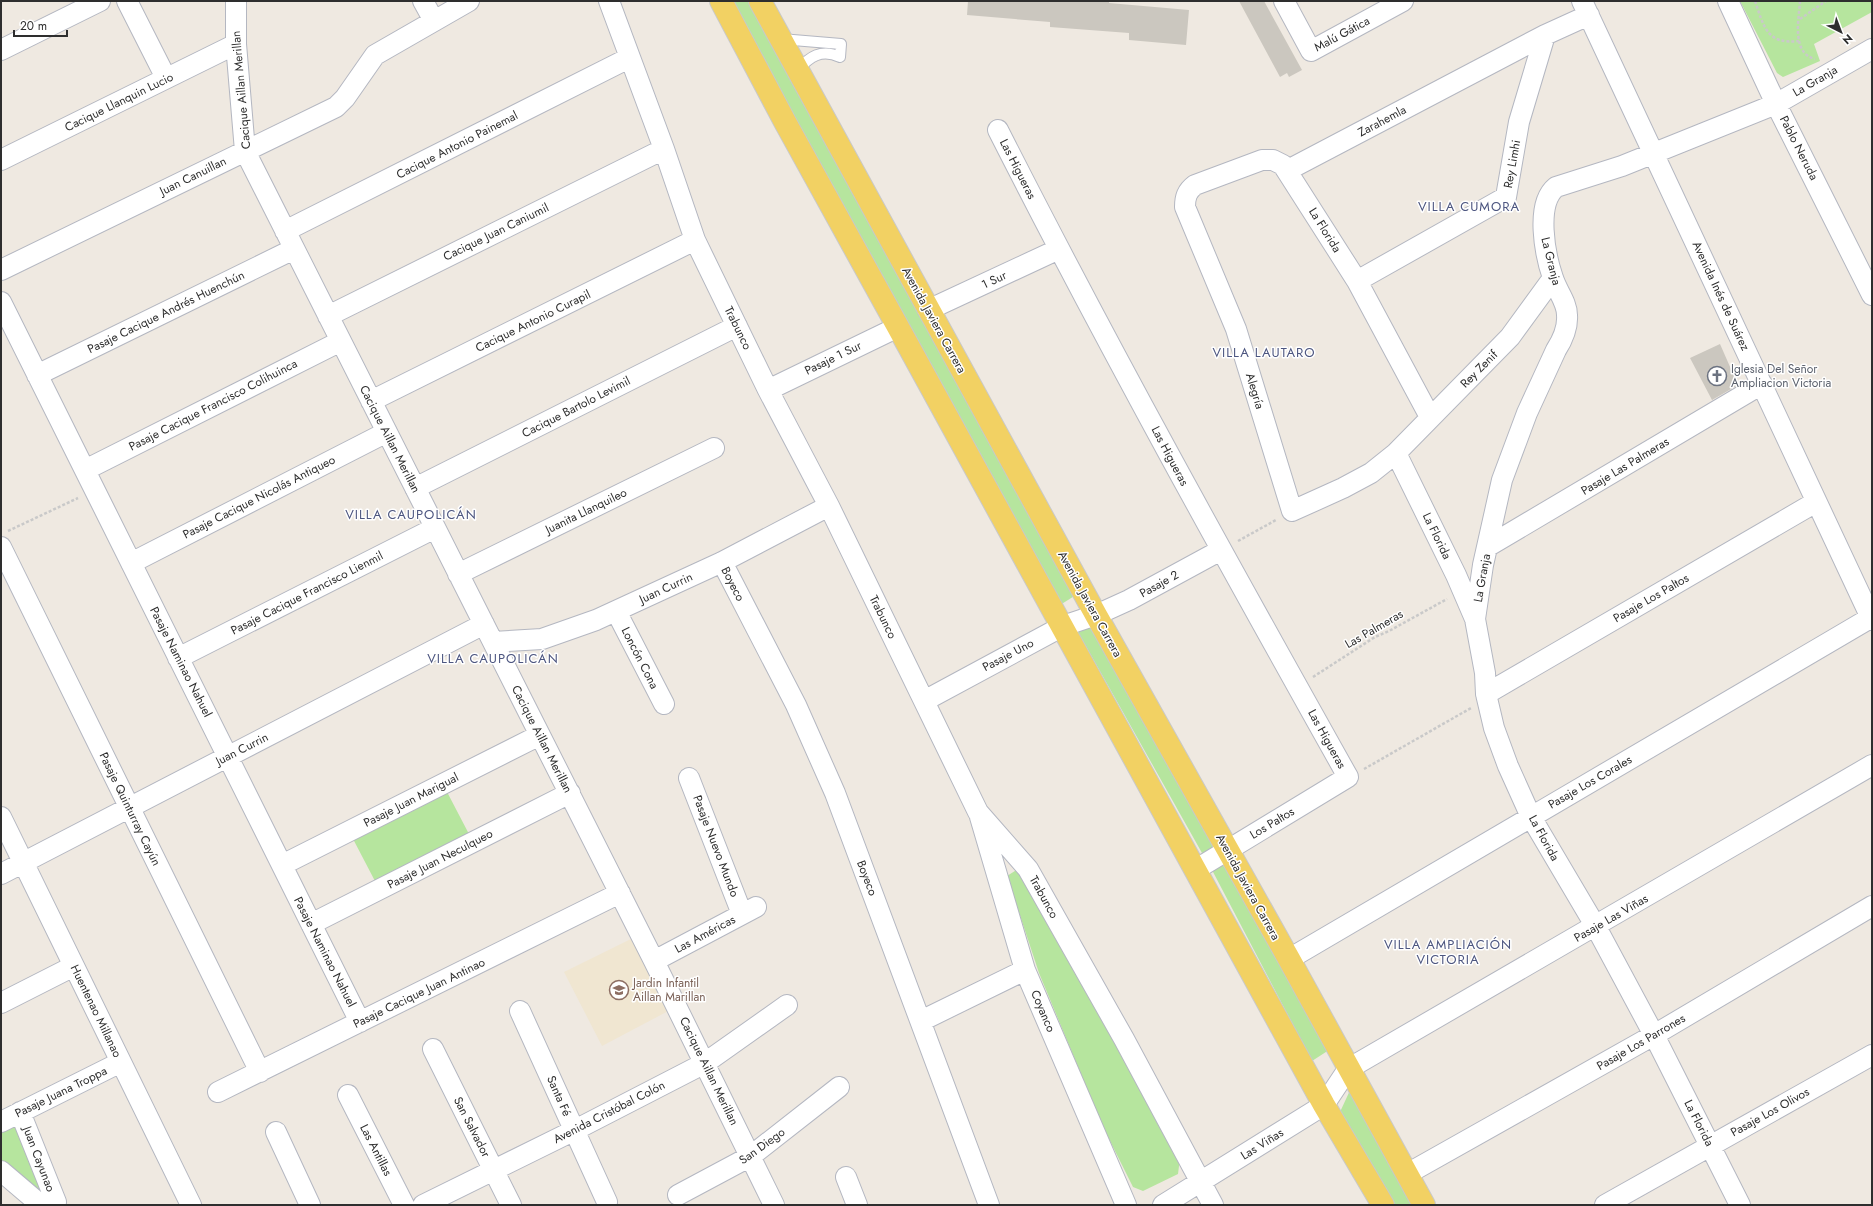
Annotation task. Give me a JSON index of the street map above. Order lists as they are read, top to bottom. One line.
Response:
{"streets":{"main road":["Avenida Javiera Carrera"],"street":["Malú Gática","La Granja","Cacique Aillan Merillan","Cacique Llanquin Lucio","Zarahemla","Cacique Antonio Painemal","Pablo Neruda","Rey Limhi","Las Higueras","Juan Canuillan","La Florida","Cacique Juan Caniumil","1 Sur","Avenida Inés de Suárez","Pasaje Cacique Andrés Huenchún","Cacique Antonio Curapil","Trabunco","Pasaje 1 Sur","Rey Zenif","Alegría","Pasaje Cacique Francisco Colihuinca","Cacique Bartolo Levimil","Pasaje Las Palmeras","Pasaje Cacique Nicolás Antiqueo","Juanita Llanquileo","Boyeco","Pasaje 2","Juan Currin","Pasaje Cacique Francisco Lienmil","Pasaje Los Paltos","Pasaje Uno","Loncón Cona","Pasaje Naminao Nahuel","Pasaje Los Corales","Pasaje Juan Marigual","Pasaje Quinturray Cayún","Los Paltos","Pasaje Nuevo Mundo","Pasaje Juan Neculqueo","Pasaje Las Viñas","Las Américas","Pasaje Cacique Juan Antinao","Huentenao Millanao","Coyanco","Pasaje Los Parrones","Pasaje Juana Troppa","Santa Fé","Avenida Cristóbal Colón","Pasaje Los Olivos","San Salvador","Las Viñas","San Diego","Las Antillas","Juan Cayunao"],"path":["Las Palmeras"]},"crossings":[["La Granja","Pablo Neruda"],["La Granja","La Florida"],["La Granja","Avenida Inés de Suárez"],["La Granja","Rey Zenif"],["La Granja","Pasaje Las Palmeras"],["Cacique Aillan Merillan","Cacique Llanquin Lucio"],["Cacique Aillan Merillan","Cacique Antonio Painemal"],["Cacique Aillan Merillan","Juan Canuillan"],["Cacique Aillan Merillan","Cacique Juan Caniumil"],["Cacique Aillan Merillan","Pasaje Cacique Andrés Huenchún"],["Cacique Aillan Merillan","Cacique Antonio Curapil"],["Cacique Aillan Merillan","Pasaje Cacique Francisco Colihuinca"],["Cacique Aillan Merillan","Cacique Bartolo Levimil"],["Cacique Aillan Merillan","Pasaje Cacique Nicolás Antiqueo"],["Cacique Aillan Merillan","Juanita Llanquileo"],["Cacique Aillan Merillan","Juan Currin"],["Cacique Aillan Merillan","Pasaje Cacique Francisco Lienmil"],["Cacique Aillan Merillan","Pasaje Juan Marigual"],["Cacique Aillan Merillan","Pasaje Juan Neculqueo"],["Cacique Aillan Merillan","Las Américas"],["Cacique Aillan Merillan","Pasaje Cacique Juan Antinao"],["Cacique Aillan Merillan","Avenida Cristóbal Colón"],["Cacique Aillan Merillan","San Diego"],["Zarahemla","Rey Limhi"],["Zarahemla","La Florida"],["Zarahemla","Avenida Inés de Suárez"],["Zarahemla","Alegría"],["Cacique Antonio Painemal","Trabunco"],["Rey Limhi","La Florida"],["Las Higueras","1 Sur"],["Las Higueras","Pasaje 2"],["Las Higueras","Las Palmeras"],["Las Higueras","Los Paltos"],["La Florida","Rey Zenif"],["La Florida","Alegría"],["La Florida","Pasaje Los Paltos"],["La Florida","Las Palmeras"],["La Florida","Pasaje Los Corales"],["La Florida","Pasaje Las Viñas"],["La Florida","Pasaje Los Parrones"],["La Florida","Pasaje Los Olivos"],["Cacique Juan Caniumil","Trabunco"],["1 Sur","Avenida Javiera Carrera"],["Avenida Inés de Suárez","Pasaje Las Palmeras"],["Avenida Inés de Suárez","Pasaje Los Paltos"],["Avenida Inés de Suárez","Pasaje Los Corales"],["Pasaje Cacique Andrés Huenchún","Pasaje Naminao Nahuel"],["Avenida Javiera Carrera","Pasaje 2"],["Avenida Javiera Carrera","Pasaje Uno"],["Avenida Javiera Carrera","Pasaje Los Corales"],["Avenida Javiera Carrera","Los Paltos"],["Avenida Javiera Carrera","Pasaje Las Viñas"],["Avenida Javiera Carrera","Pasaje Los Parrones"],["Avenida Javiera Carrera","Las Viñas"],["Cacique Antonio Curapil","Trabunco"],["Trabunco","Pasaje 1 Sur"],["Trabunco","Cacique Bartolo Levimil"],["Trabunco","Juan Currin"],["Trabunco","Pasaje Uno"],["Trabunco","Coyanco"],["Trabunco","Las Viñas"],["Pasaje Cacique Francisco Colihuinca","Pasaje Naminao Nahuel"],["Pasaje Cacique Nicolás Antiqueo","Pasaje Naminao Nahuel"],["Boyeco","Juan Currin"],["Pasaje 2","Pasaje Uno"],["Juan Currin","Loncón Cona"],["Juan Currin","Pasaje Naminao Nahuel"],["Juan Currin","Pasaje Quinturray Cayún"],["Juan Currin","Huentenao Millanao"],["Pasaje Cacique Francisco Lienmil","Pasaje Naminao Nahuel"],["Pasaje Naminao Nahuel","Pasaje Juan Marigual"],["Pasaje Naminao Nahuel","Pasaje Juan Neculqueo"],["Pasaje Naminao Nahuel","Pasaje Cacique Juan Antinao"],["Pasaje Quinturray Cayún","Pasaje Cacique Juan Antinao"],["Pasaje Nuevo Mundo","Las Américas"],["Pasaje Las Viñas","Las Viñas"],["Huentenao Millanao","Pasaje Juana Troppa"],["Pasaje Juana Troppa","Juan Cayunao"],["Santa Fé","Avenida Cristóbal Colón"],["Avenida Cristóbal Colón","San Salvador"]],"districts":["VILLA CUMORA","VILLA LAUTARO","VILLA CAUPOLICÁN","VILLA CAUPOLICÁN","VILLA AMPLIACIÓN VICTORIA"],"places":{"church":["Iglesia Del Señor Ampliacion Victoria"],"school or university":["Jardin Infantil Aillan Marillan"]},"scale_bar":"20 m","north":"bottom right"}
